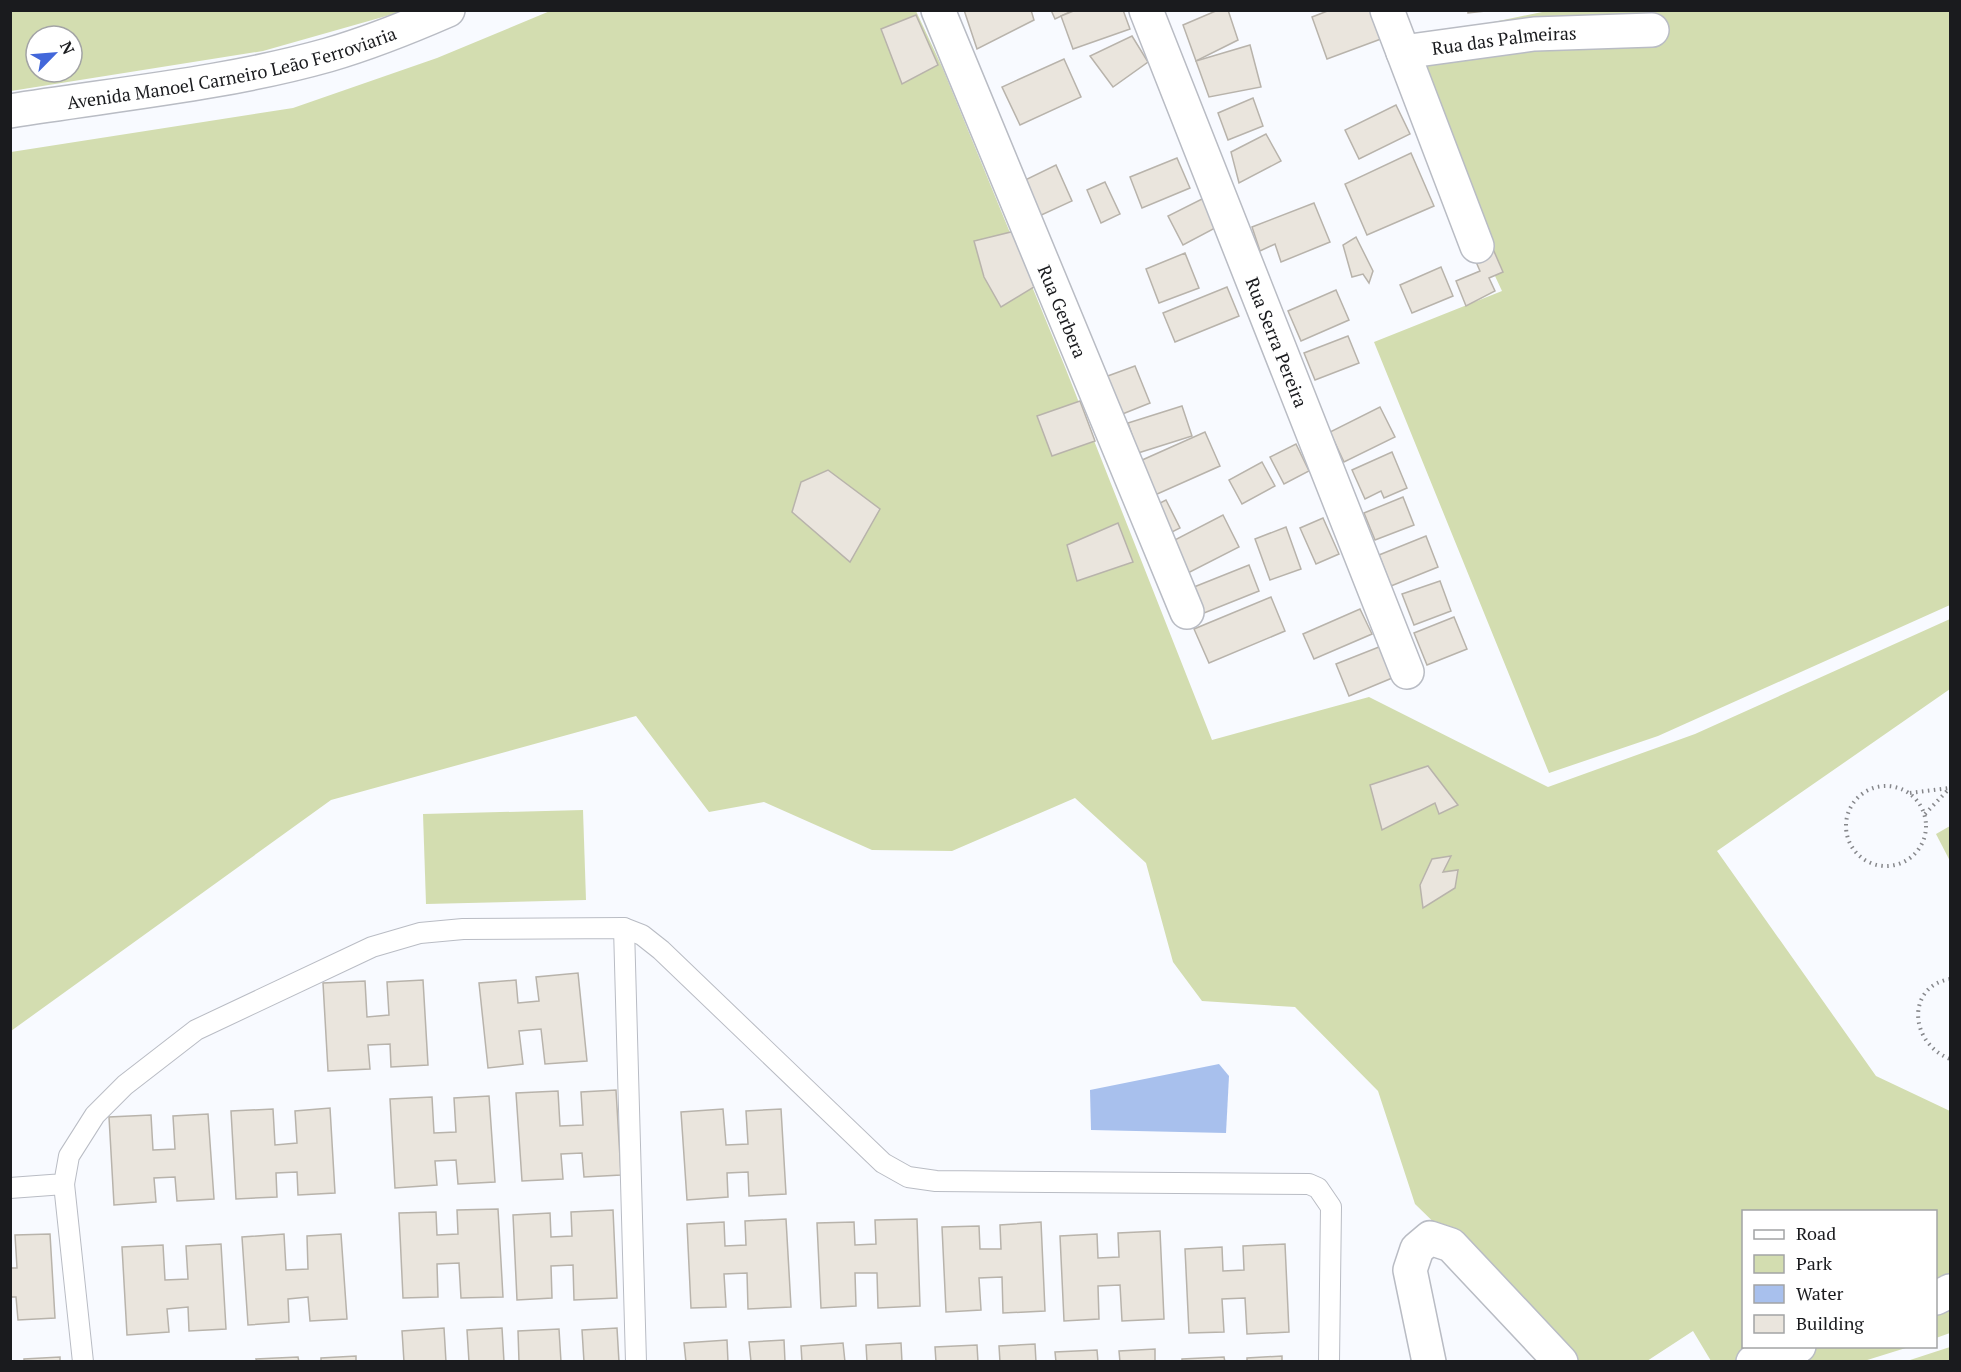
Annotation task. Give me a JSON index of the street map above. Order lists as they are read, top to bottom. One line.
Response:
{"streets":{"street":["Rua das Palmeiras","Avenida Manoel Carneiro Leão Ferroviaria","Rua Gerbera","Rua Serra Pereira"]},"legend":["Road","Park","Water","Building"],"north":"top right"}
